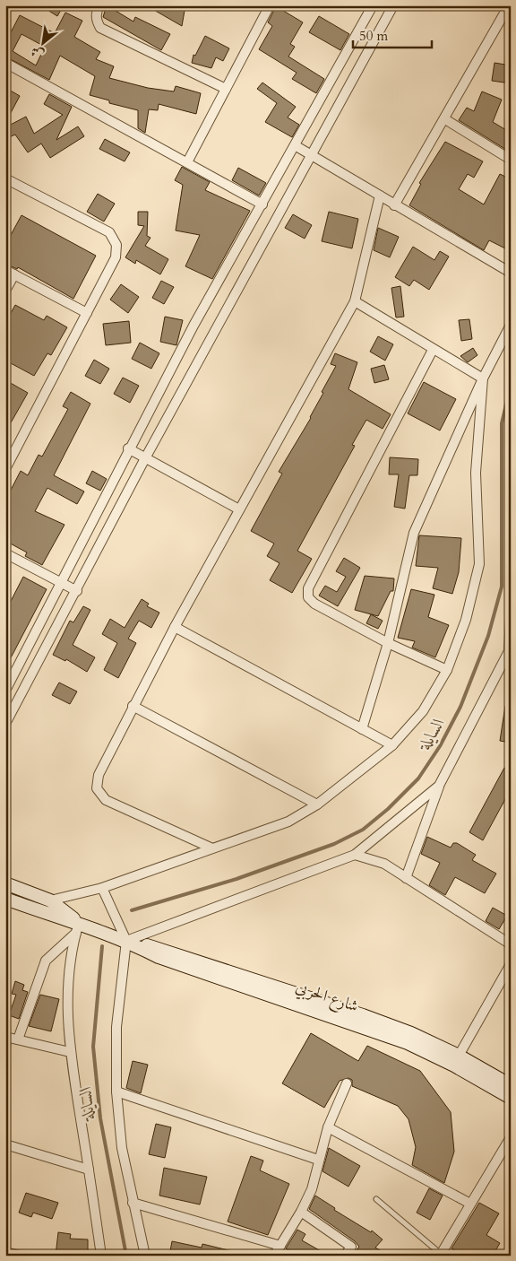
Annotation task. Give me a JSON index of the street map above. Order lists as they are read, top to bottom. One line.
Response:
{"streets":{"street":["شارع الحربي"]},"water":["السايلة"],"scale_bar":"50 m","north":"bottom left"}
